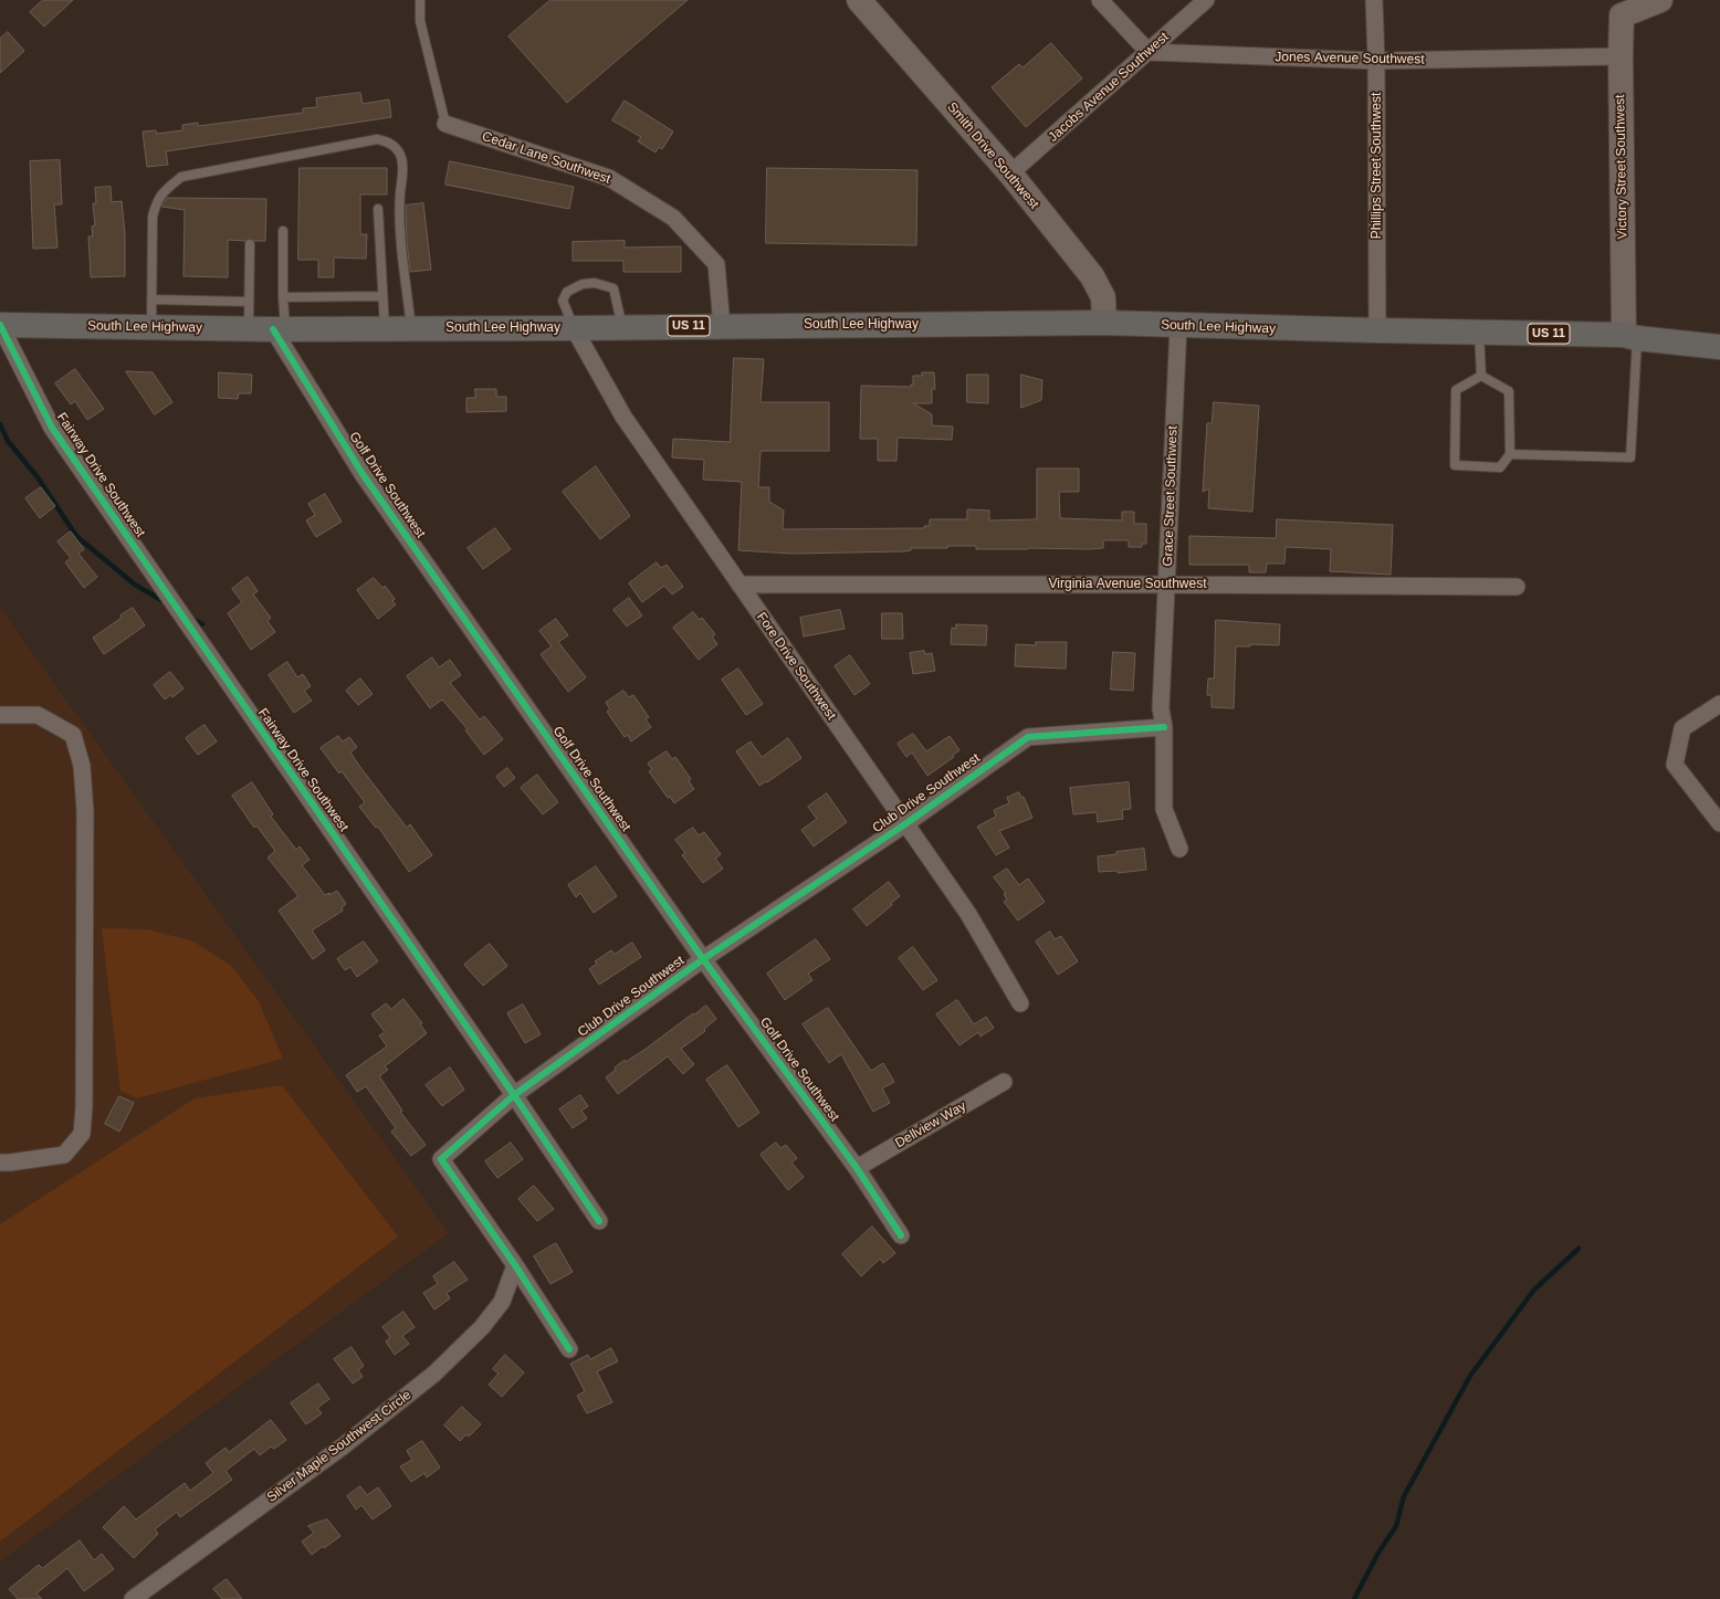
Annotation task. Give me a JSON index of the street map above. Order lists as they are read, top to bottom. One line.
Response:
{"streets":{"main road":["South Lee Highway","US 11"],"street":["Jones Avenue Southwest","Jacobs Avenue Southwest","Smith Drive Southwest","Cedar Lane Southwest","Phillips Street Southwest","Victory Street Southwest","Fairway Drive Southwest","Golf Drive Southwest","Grace Street Southwest","Virginia Avenue Southwest","Fore Drive Southwest","Club Drive Southwest","Dellview Way","Silver Maple Southwest Circle"]},"crossings":[["Jones Avenue Southwest","Jacobs Avenue Southwest"],["Jones Avenue Southwest","Phillips Street Southwest"],["Jones Avenue Southwest","Victory Street Southwest"],["Jacobs Avenue Southwest","Smith Drive Southwest"],["Smith Drive Southwest","South Lee Highway"],["Cedar Lane Southwest","South Lee Highway"],["Phillips Street Southwest","South Lee Highway"],["Victory Street Southwest","South Lee Highway"],["South Lee Highway","Fairway Drive Southwest"],["South Lee Highway","Golf Drive Southwest"],["South Lee Highway","Grace Street Southwest"],["South Lee Highway","Fore Drive Southwest"],["Fairway Drive Southwest","Club Drive Southwest"],["Golf Drive Southwest","Club Drive Southwest"],["Golf Drive Southwest","Dellview Way"],["Grace Street Southwest","Virginia Avenue Southwest"],["Grace Street Southwest","Club Drive Southwest"],["Virginia Avenue Southwest","Fore Drive Southwest"],["Fore Drive Southwest","Club Drive Southwest"],["Club Drive Southwest","Silver Maple Southwest Circle"]]}
